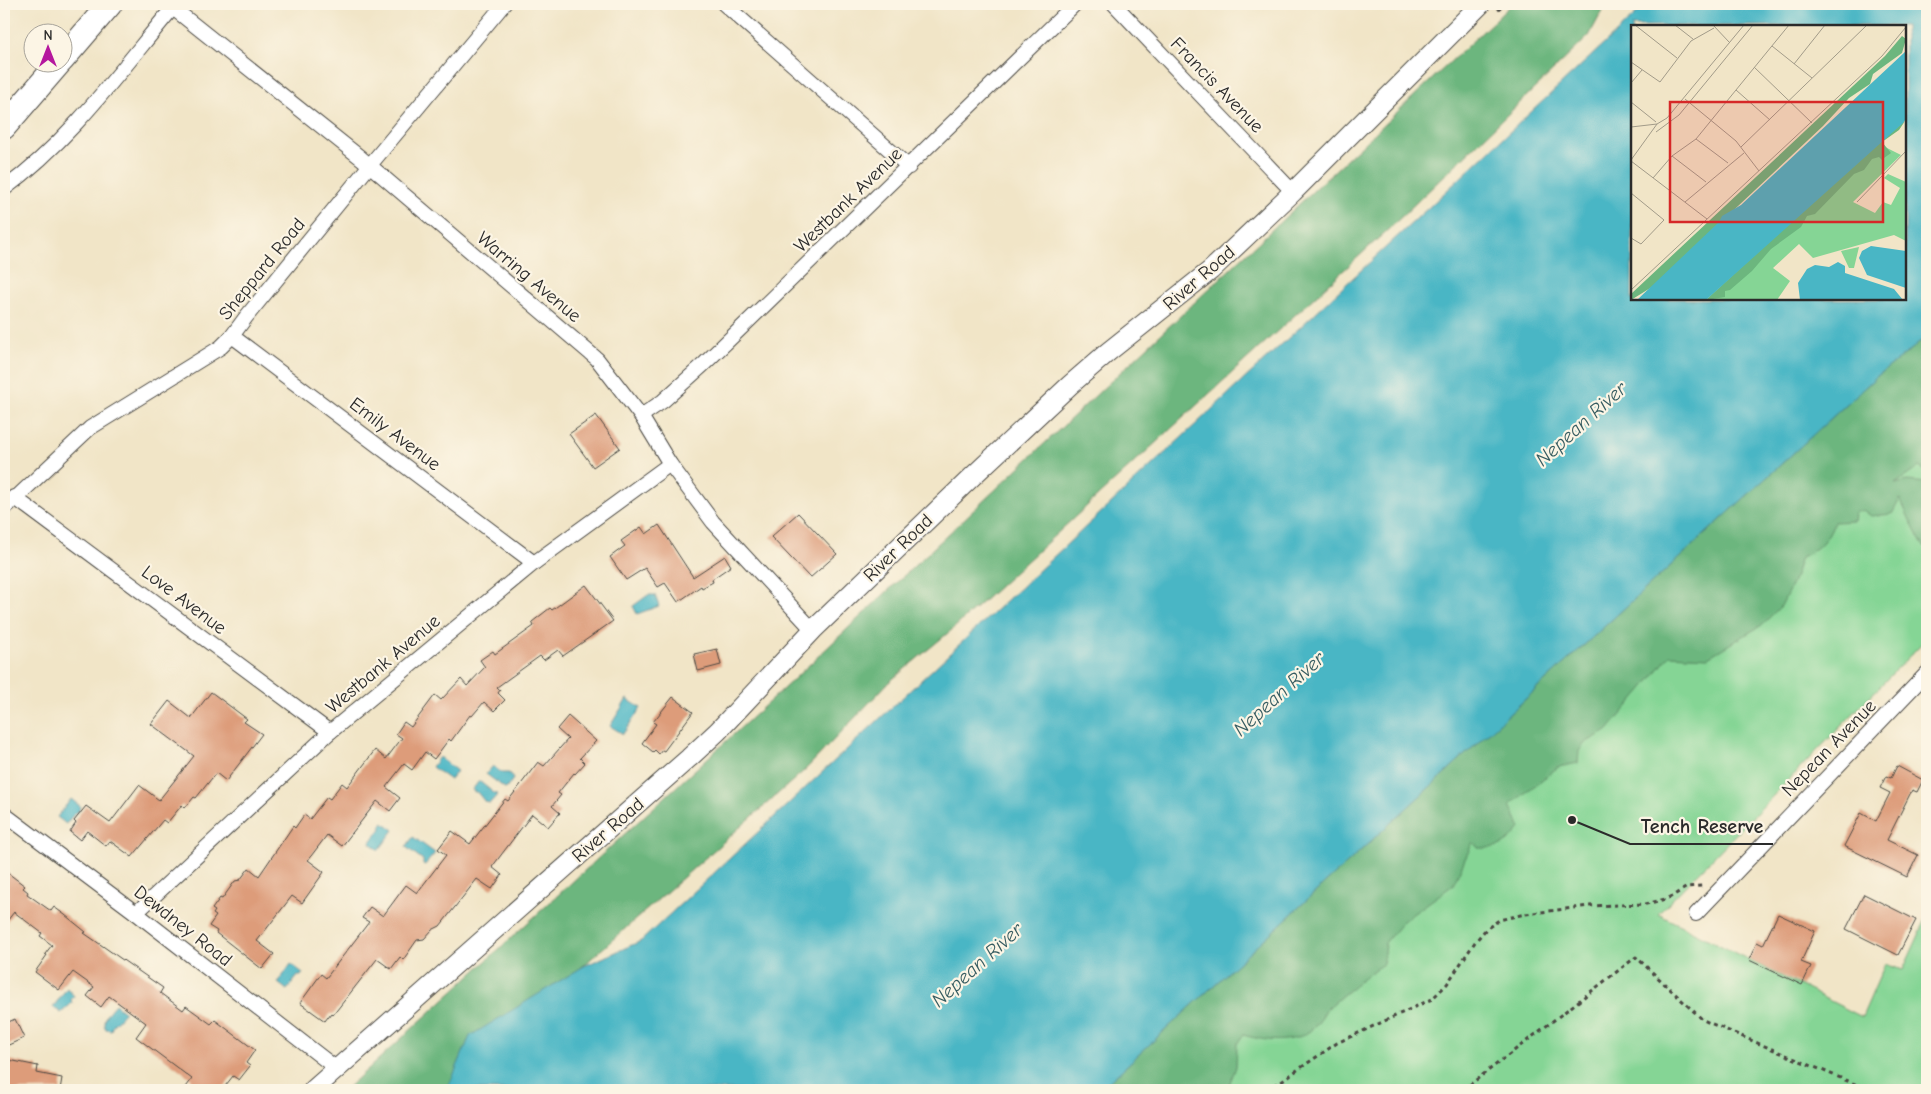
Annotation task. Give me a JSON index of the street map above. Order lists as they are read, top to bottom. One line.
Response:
{"streets":{"street":["Francis Avenue","Westbank Avenue","Sheppard Road","Warring Avenue","River Road","Emily Avenue","Love Avenue","Nepean Avenue","Dewdney Road"]},"crossings":[["Francis Avenue","River Road"],["Westbank Avenue","Warring Avenue"],["Westbank Avenue","Emily Avenue"],["Westbank Avenue","Love Avenue"],["Westbank Avenue","Dewdney Road"],["Sheppard Road","Warring Avenue"],["Sheppard Road","Emily Avenue"],["Sheppard Road","Love Avenue"],["Warring Avenue","River Road"],["River Road","Dewdney Road"]],"water":["Nepean River"],"places":["Tench Reserve"],"north":"top"}
